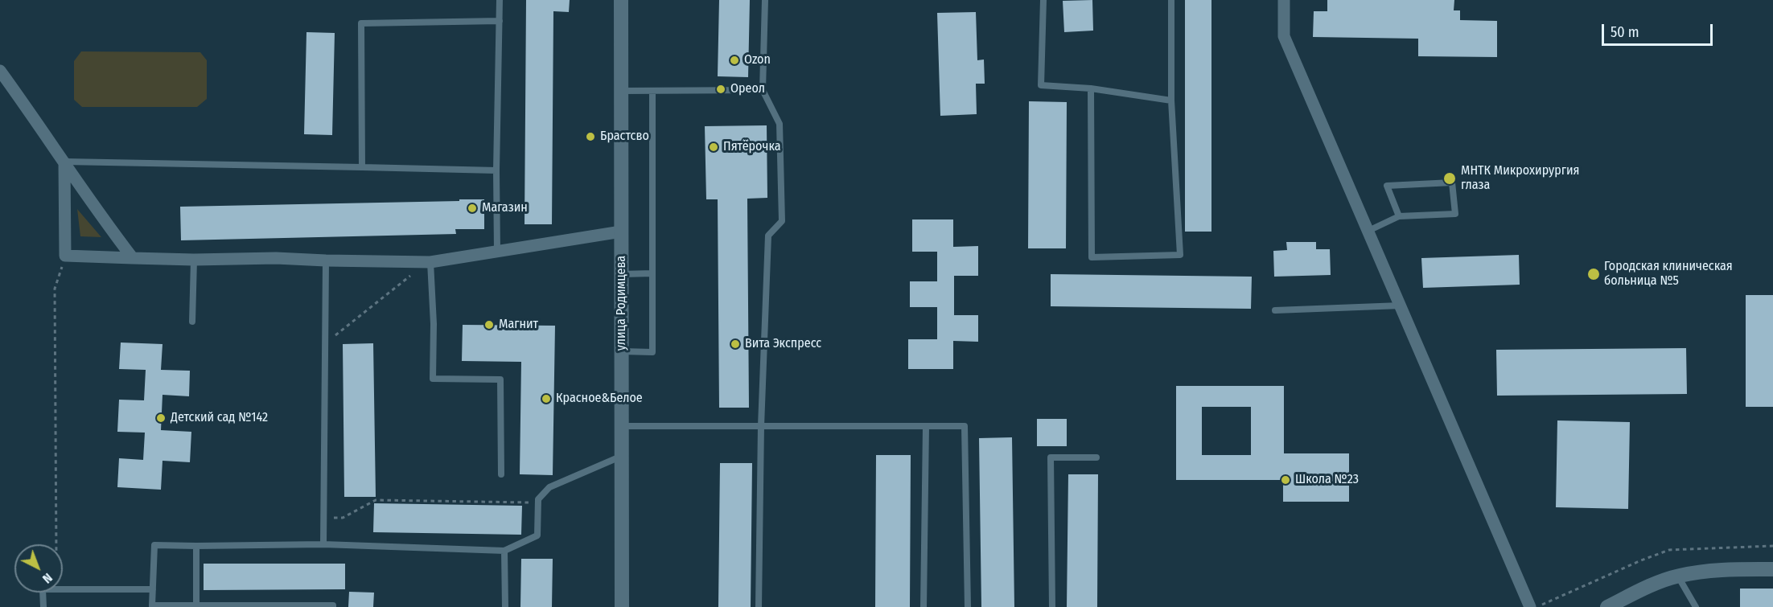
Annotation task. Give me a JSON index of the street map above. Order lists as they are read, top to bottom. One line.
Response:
{"streets":{"street":["улица Родимцева"]},"places":["Ozon","Ореол","Брастсво","Пятёрочка","МНТК Микрохирургия глаза","Магазин","Городская клиническая больница №5","Магнит","Вита Экспресс","Красное&Белое","Детский сад №142","Школа №23"],"scale_bar":"50 m","north":"bottom right"}
